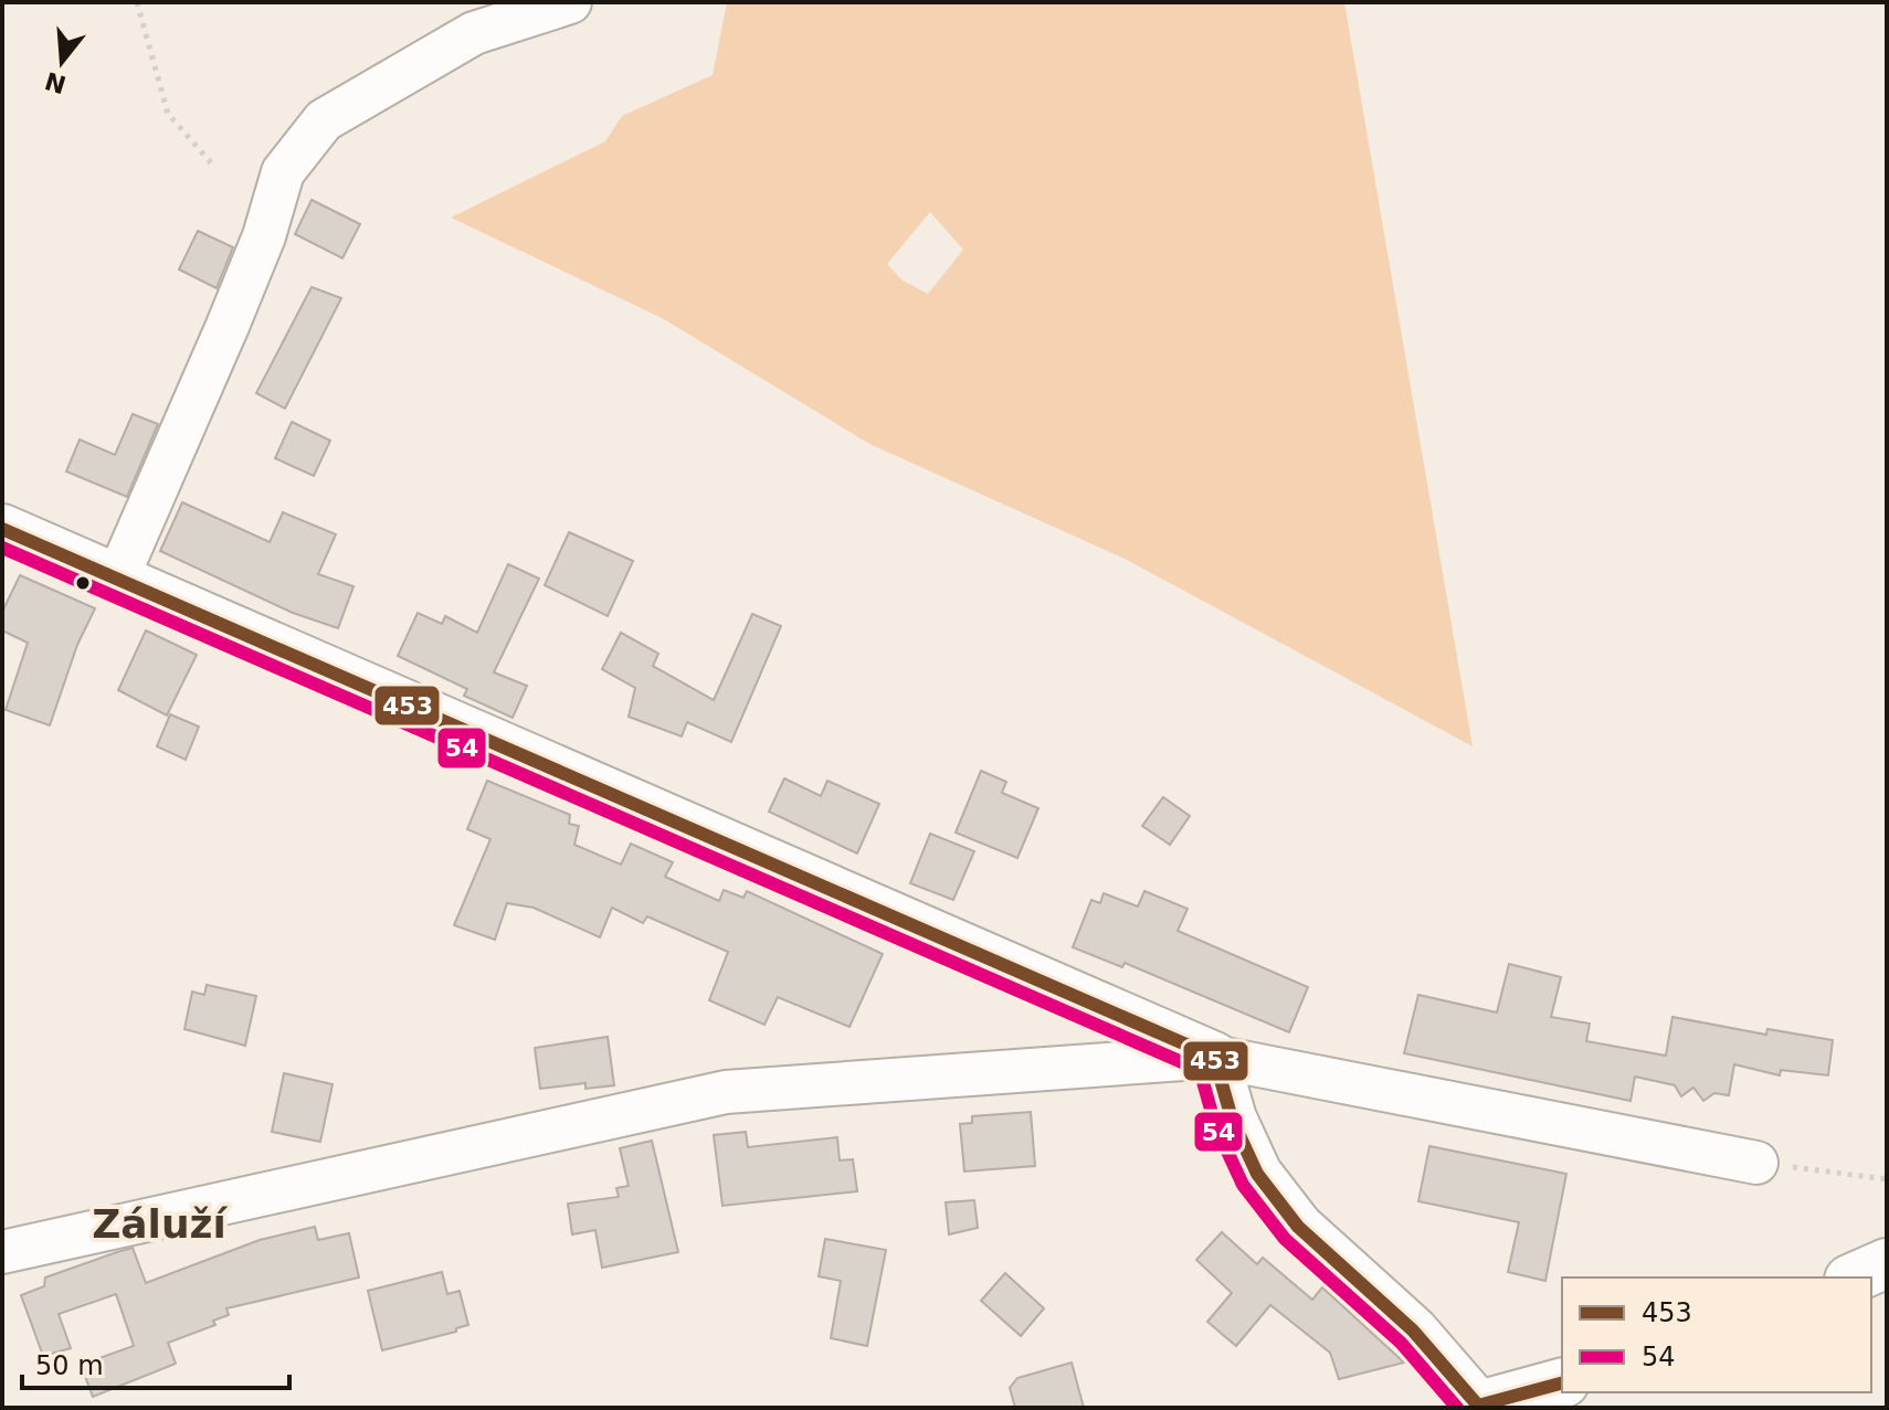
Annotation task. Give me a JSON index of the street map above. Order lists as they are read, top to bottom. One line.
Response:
{"districts":["Záluží"],"lines":["transit line 453","transit line 54"],"legend":["453","54"],"scale_bar":"50 m","north":"bottom"}
